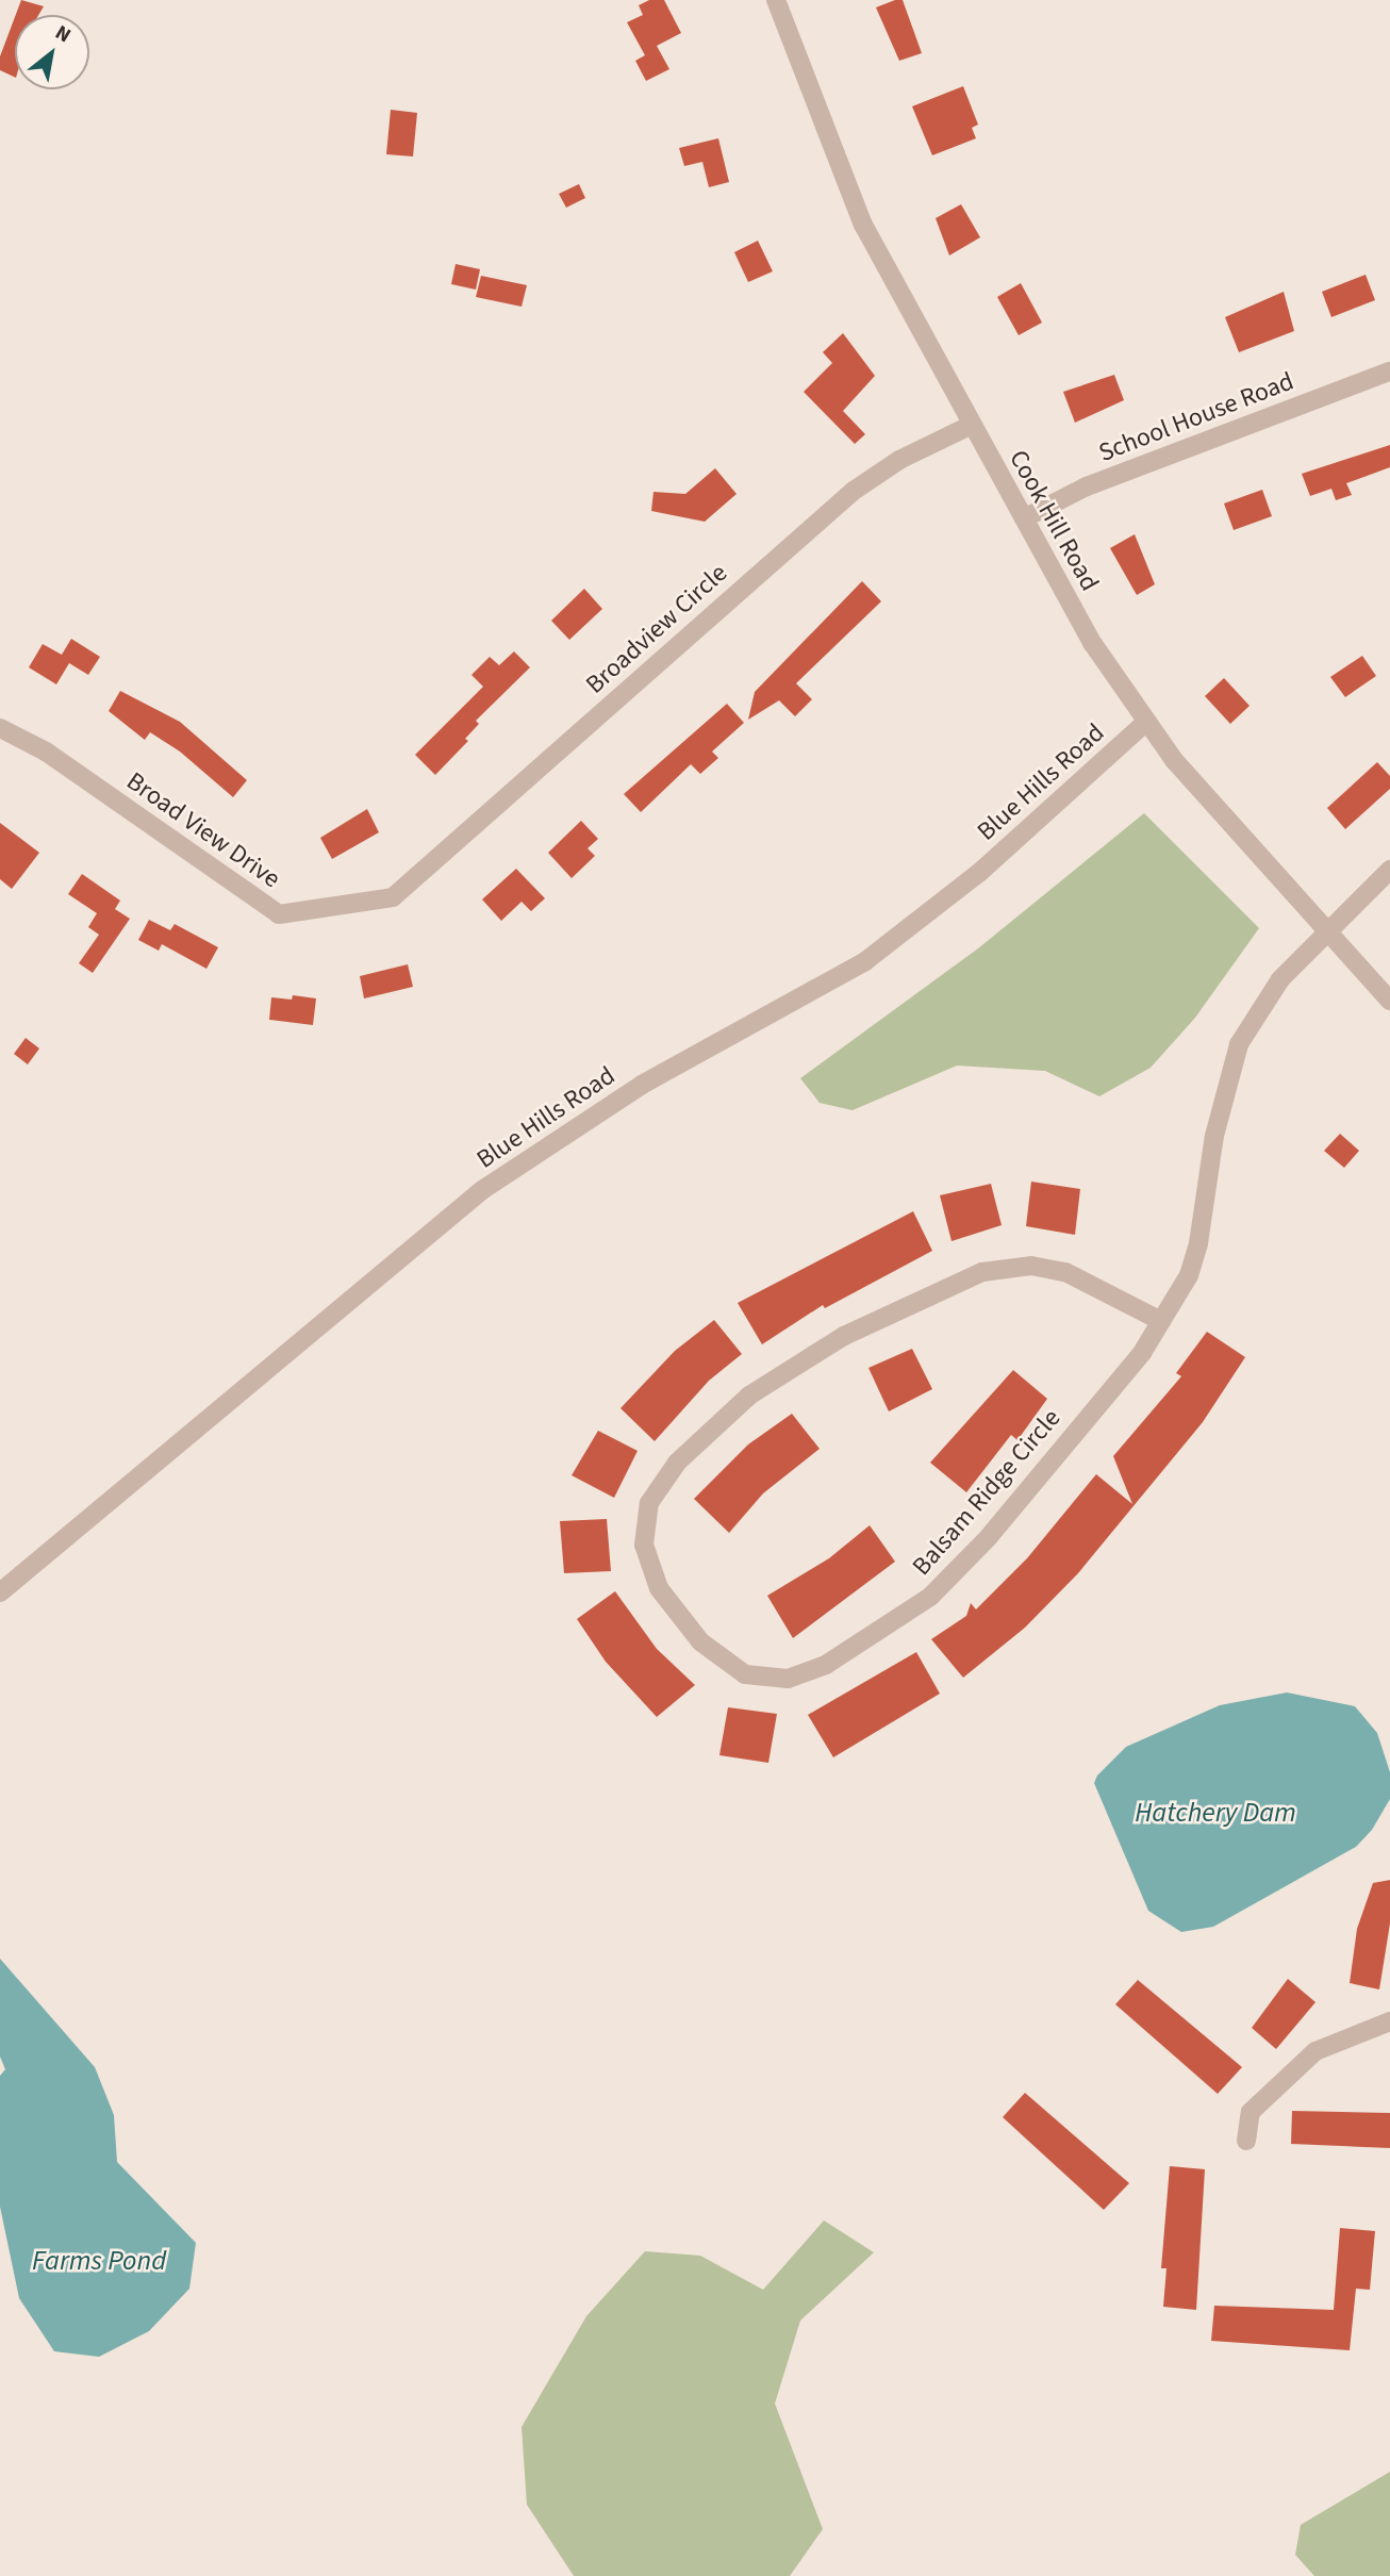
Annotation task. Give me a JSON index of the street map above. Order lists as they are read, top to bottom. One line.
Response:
{"streets":{"street":["School House Road","Cook Hill Road","Broadview Circle","Blue Hills Road","Broad View Drive","Balsam Ridge Circle"]},"crossings":[["School House Road","Cook Hill Road"],["Cook Hill Road","Broadview Circle"],["Cook Hill Road","Blue Hills Road"],["Cook Hill Road","Balsam Ridge Circle"],["Broadview Circle","Broad View Drive"]],"water":["Hatchery Dam","Farms Pond"],"north":"top right"}
